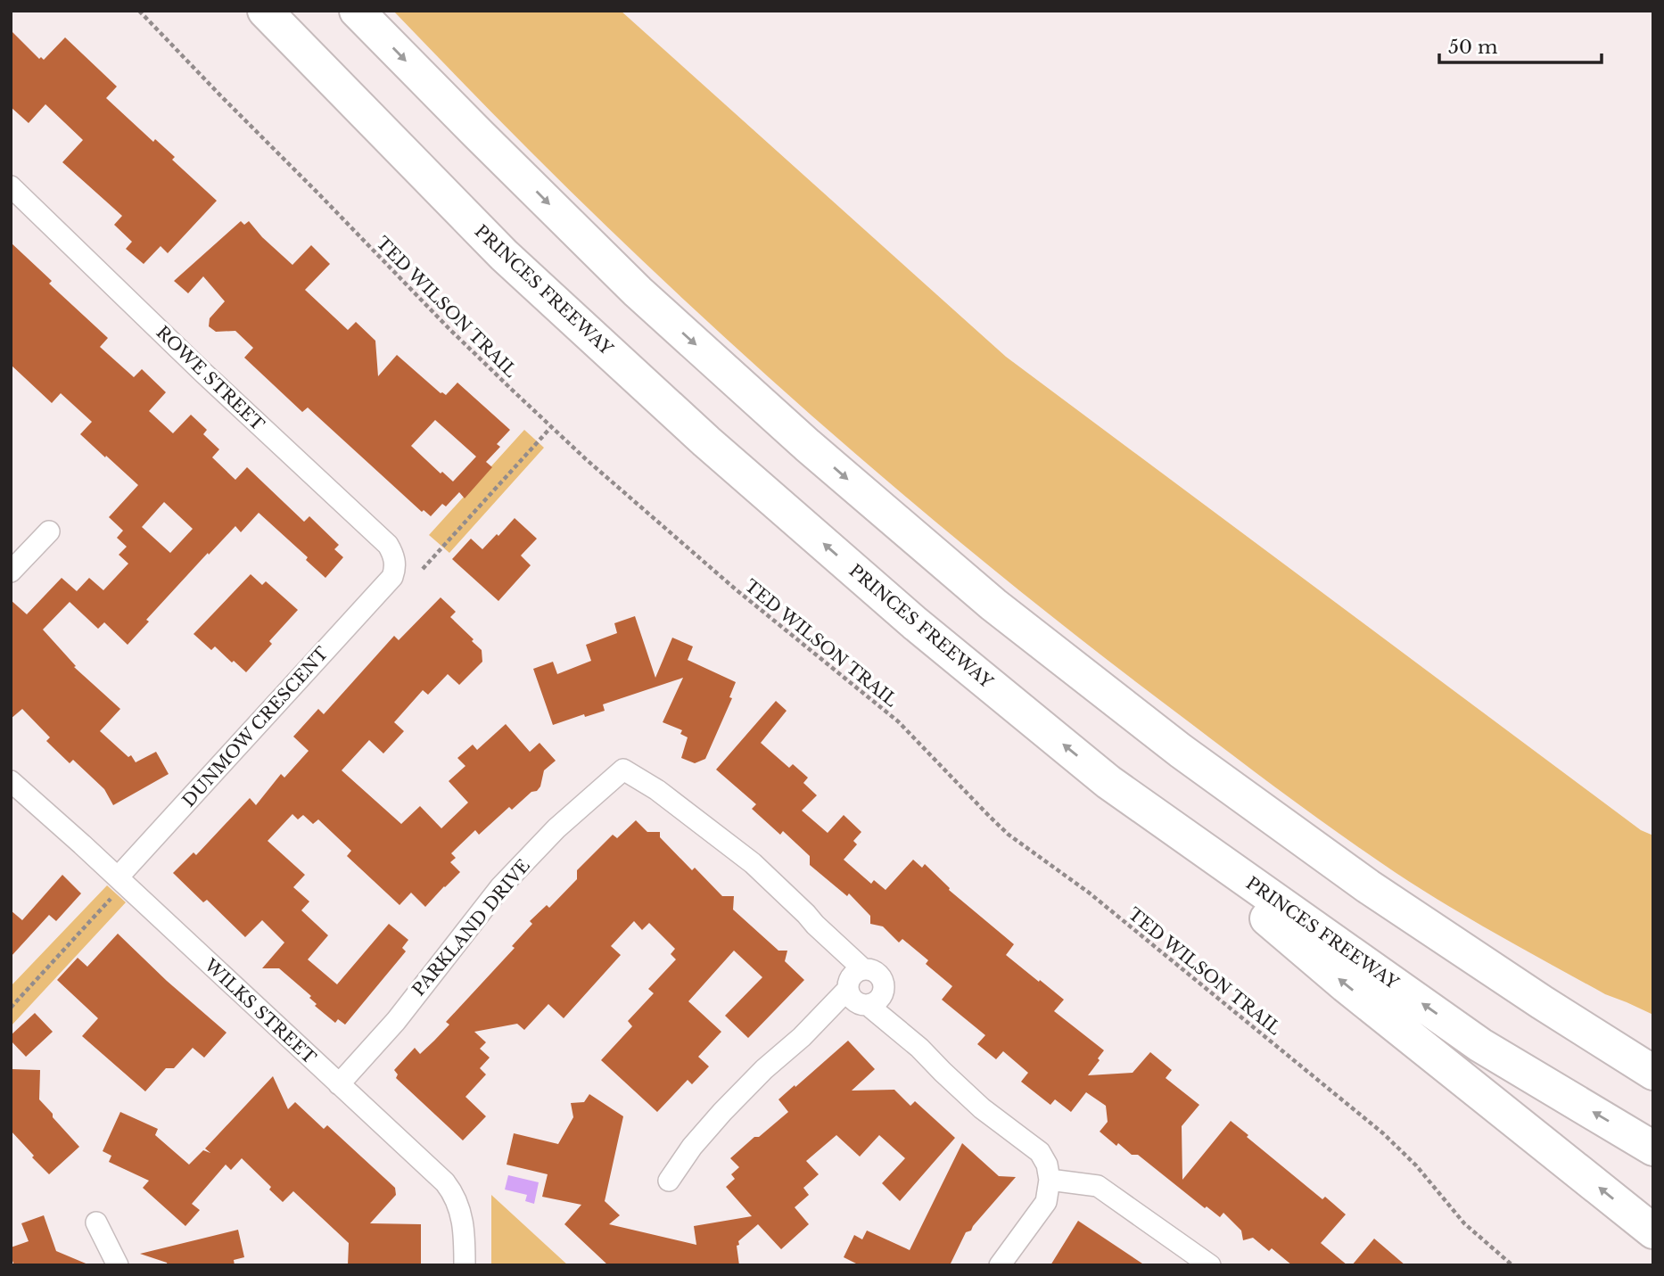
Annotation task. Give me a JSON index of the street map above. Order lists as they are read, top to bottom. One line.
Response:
{"streets":{"highway":["PRINCES FREEWAY"],"street":["ROWE STREET","DUNMOW CRESCENT","PARKLAND DRIVE","WILKS STREET"],"path":["TED WILSON TRAIL"]},"crossings":[["ROWE STREET","DUNMOW CRESCENT"],["DUNMOW CRESCENT","WILKS STREET"],["PARKLAND DRIVE","WILKS STREET"]],"scale_bar":"50 m"}
